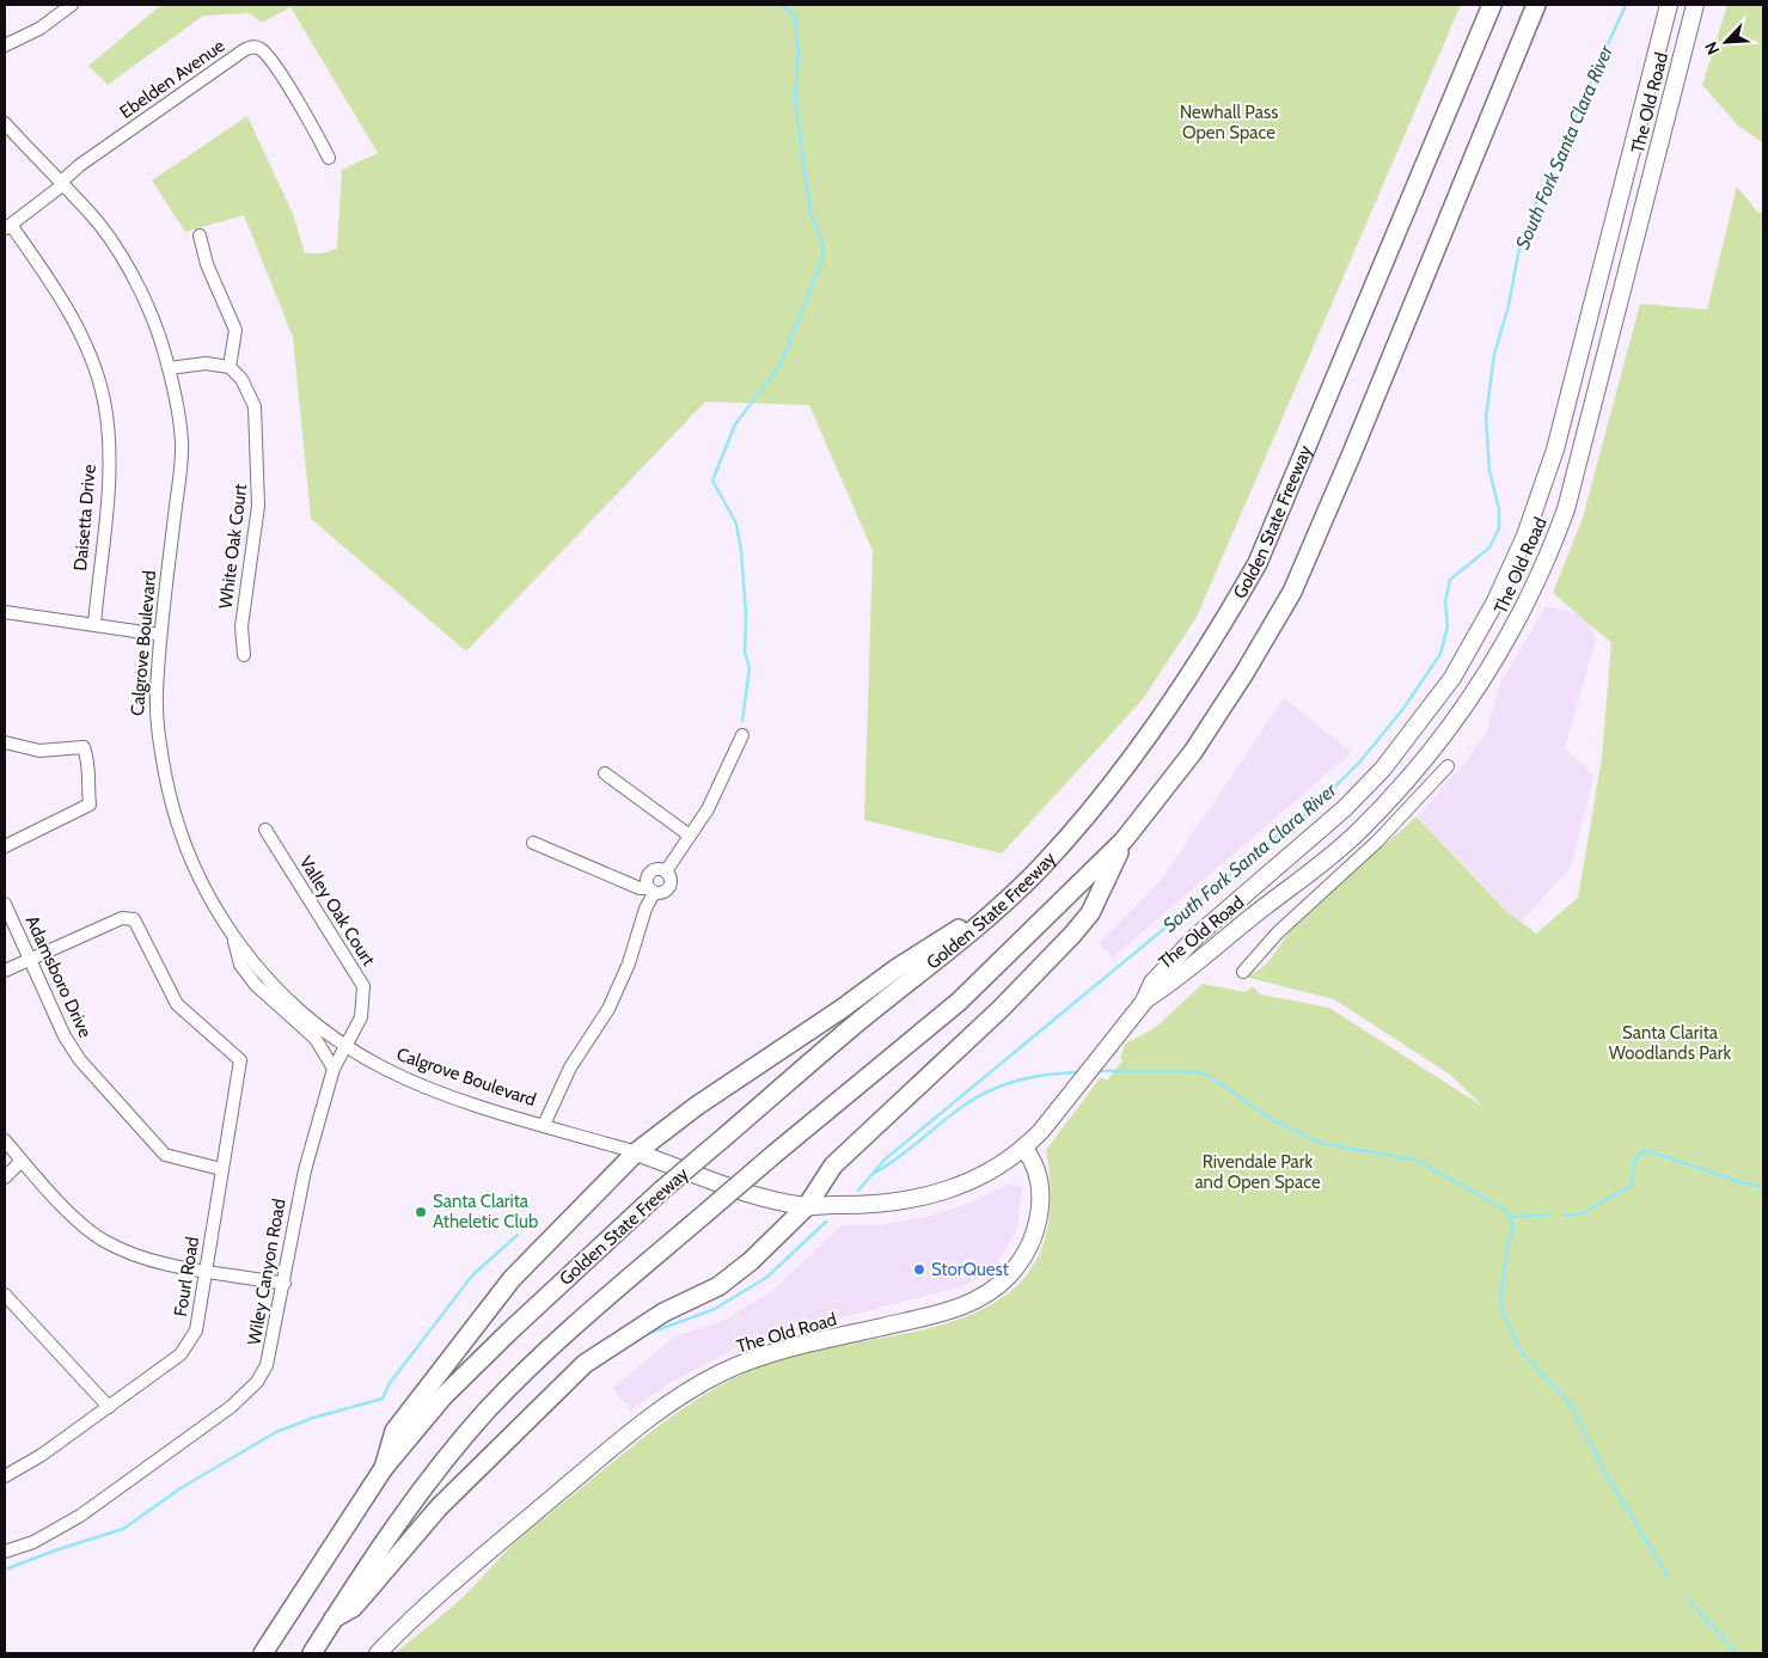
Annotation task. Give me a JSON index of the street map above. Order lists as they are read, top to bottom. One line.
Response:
{"streets":{"highway":["Golden State Freeway"],"main road":["The Old Road","Calgrove Boulevard"],"street":["Ebelden Avenue","Daisetta Drive","White Oak Court","Valley Oak Court","Adamsboro Drive","Wiley Canyon Road","Fourl Road"]},"crossings":[["Ebelden Avenue","Daisetta Drive"],["Ebelden Avenue","Calgrove Boulevard"],["The Old Road","Calgrove Boulevard"],["Calgrove Boulevard","Valley Oak Court"],["Calgrove Boulevard","Wiley Canyon Road"],["Valley Oak Court","Wiley Canyon Road"],["Adamsboro Drive","Fourl Road"]],"water":["South Fork Santa Clara River"],"parks":["Newhall Pass Open Space","Santa Clarita Woodlands Park","Rivendale Park and Open Space"],"places":["Santa Clarita Atheletic Club","StorQuest"],"north":"bottom left"}
